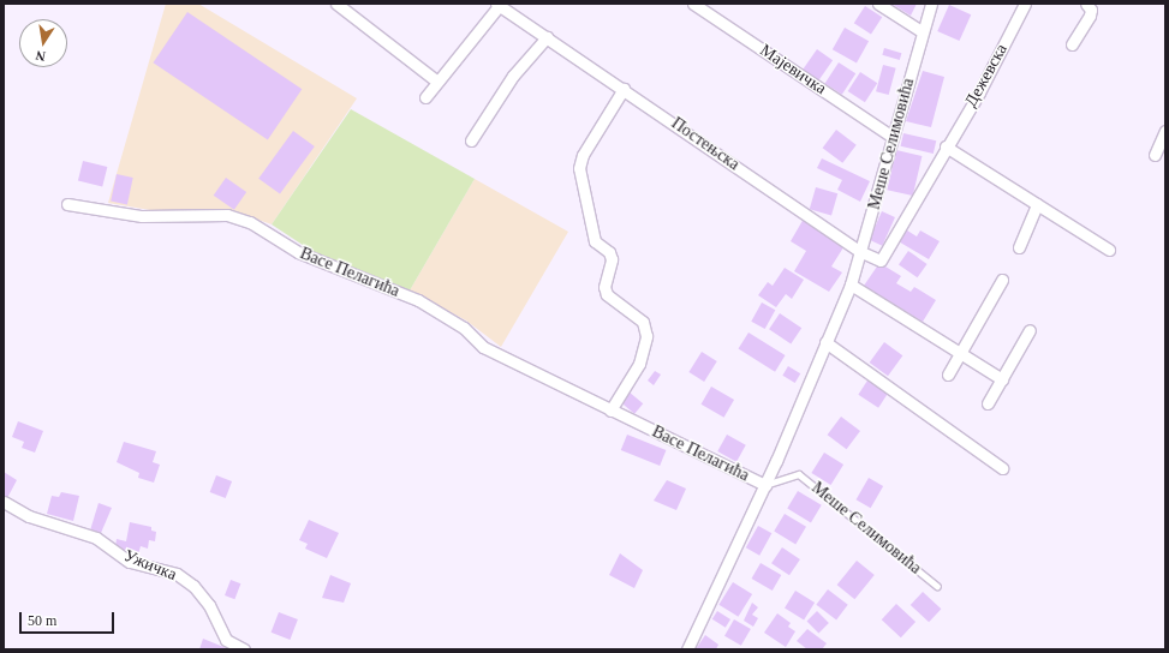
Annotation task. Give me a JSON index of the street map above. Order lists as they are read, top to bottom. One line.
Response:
{"streets":{"street":["Мајевичка","Дежевска","Постењска","Меше Селимовића","Васе Пелагића","Ужичка"]},"crossings":[["Мајевичка","Меше Селимовића"],["Дежевска","Постењска"],["Дежевска","Меше Селимовића"],["Постењска","Меше Селимовића"],["Меше Селимовића","Васе Пелагића"]],"scale_bar":"50 m","north":"bottom"}
